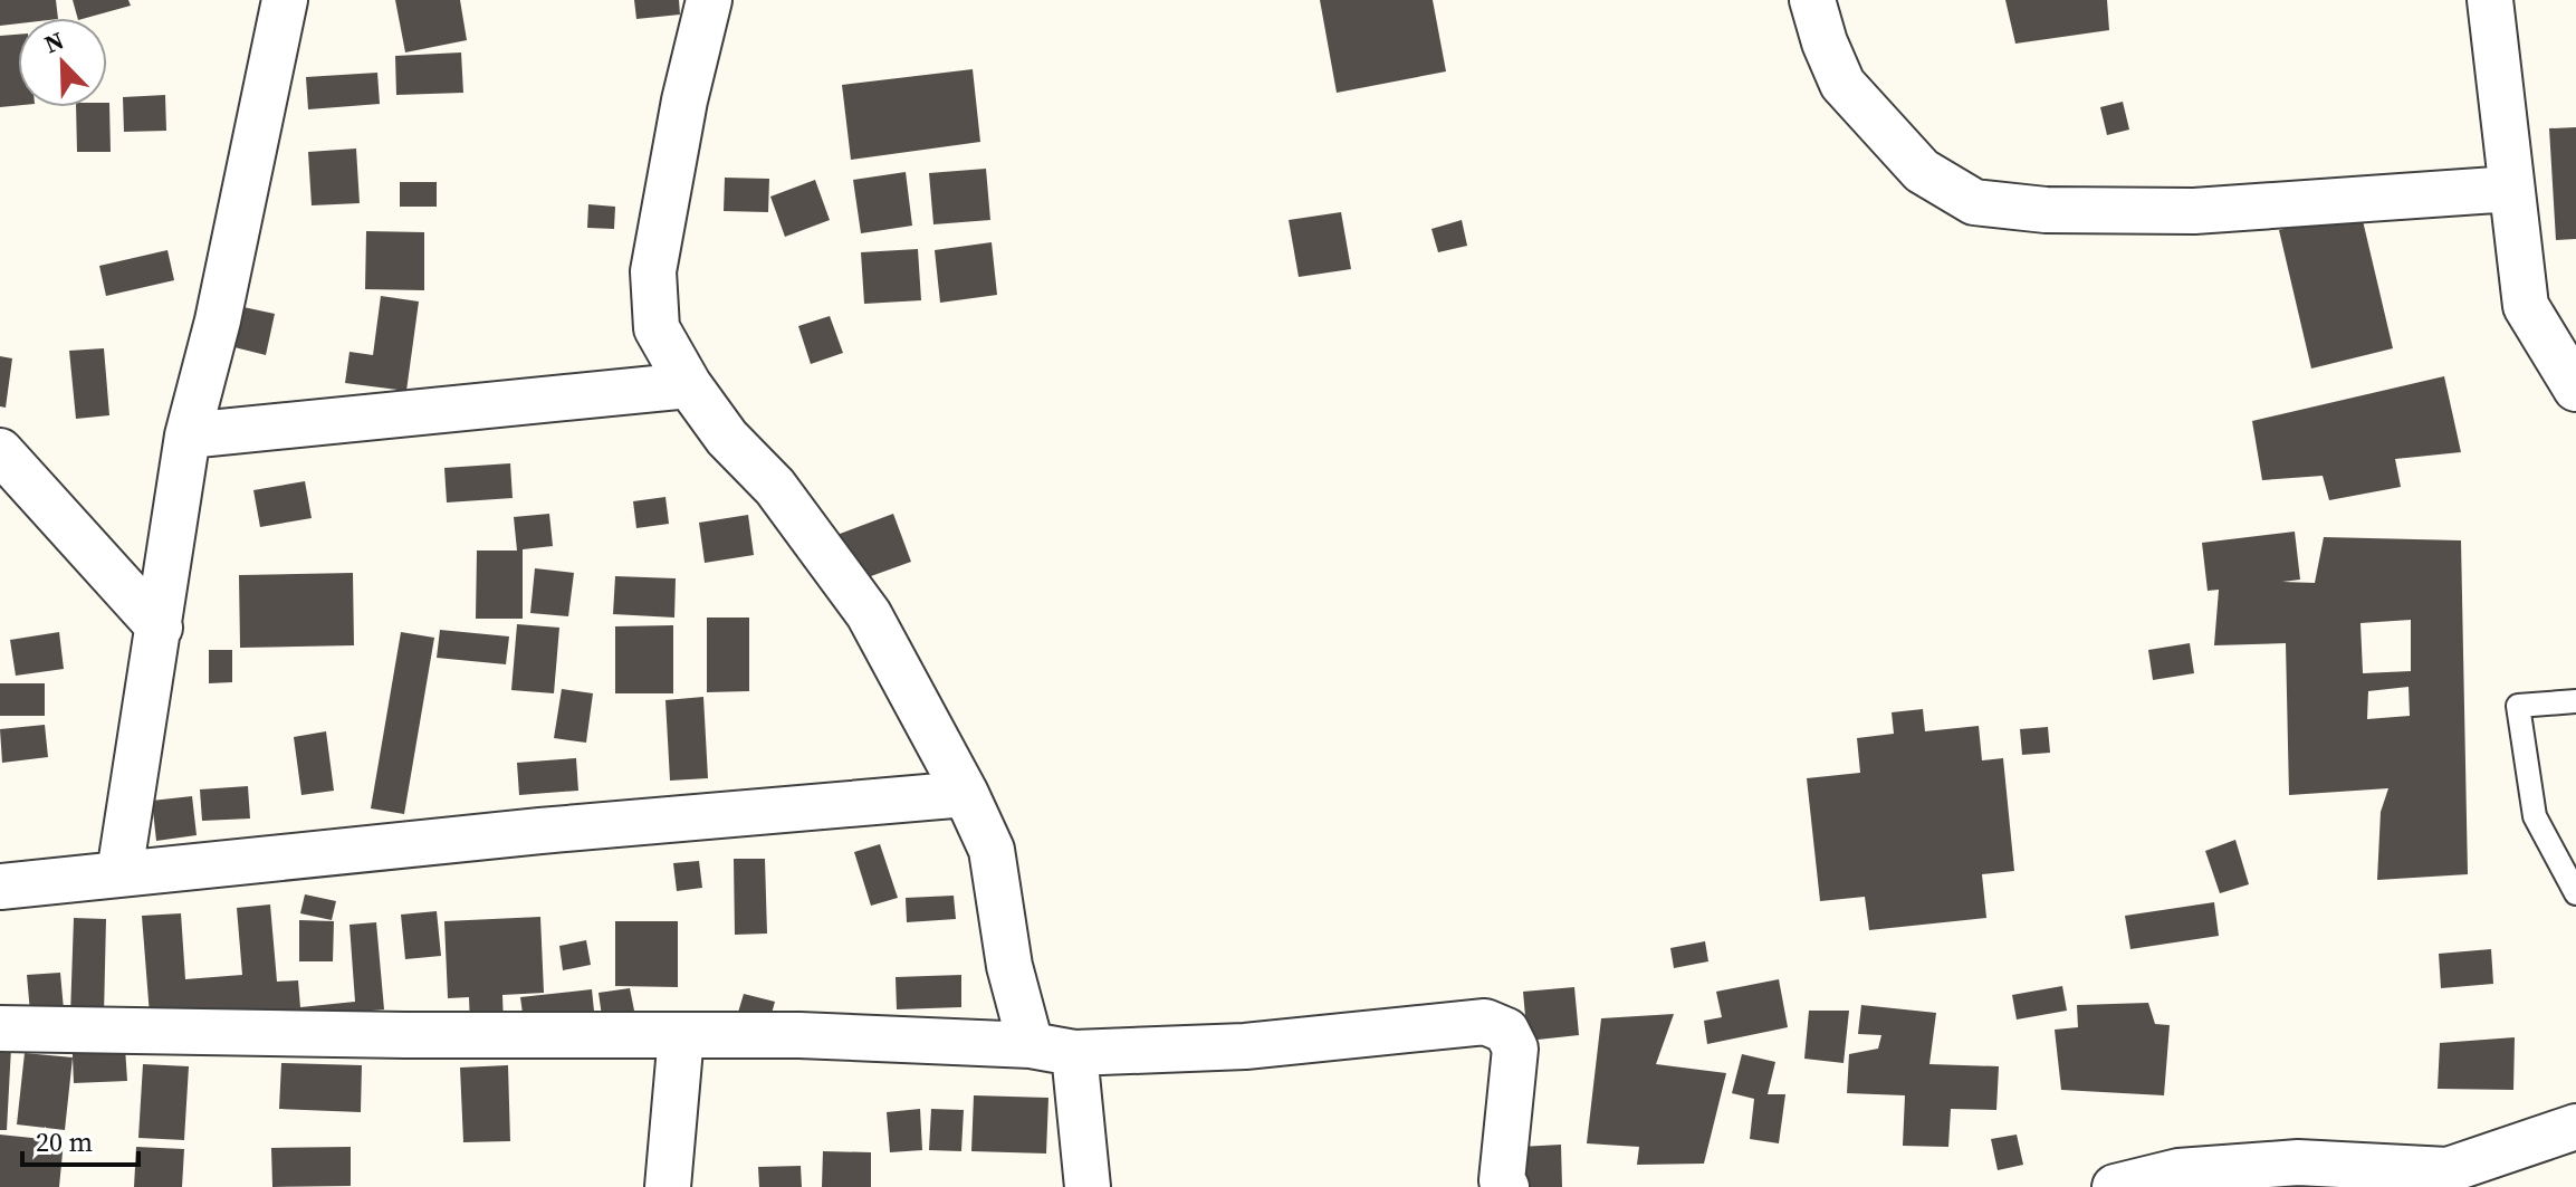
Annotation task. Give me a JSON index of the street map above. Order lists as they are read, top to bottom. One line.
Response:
{"scale_bar":"20 m","north":"top left"}
